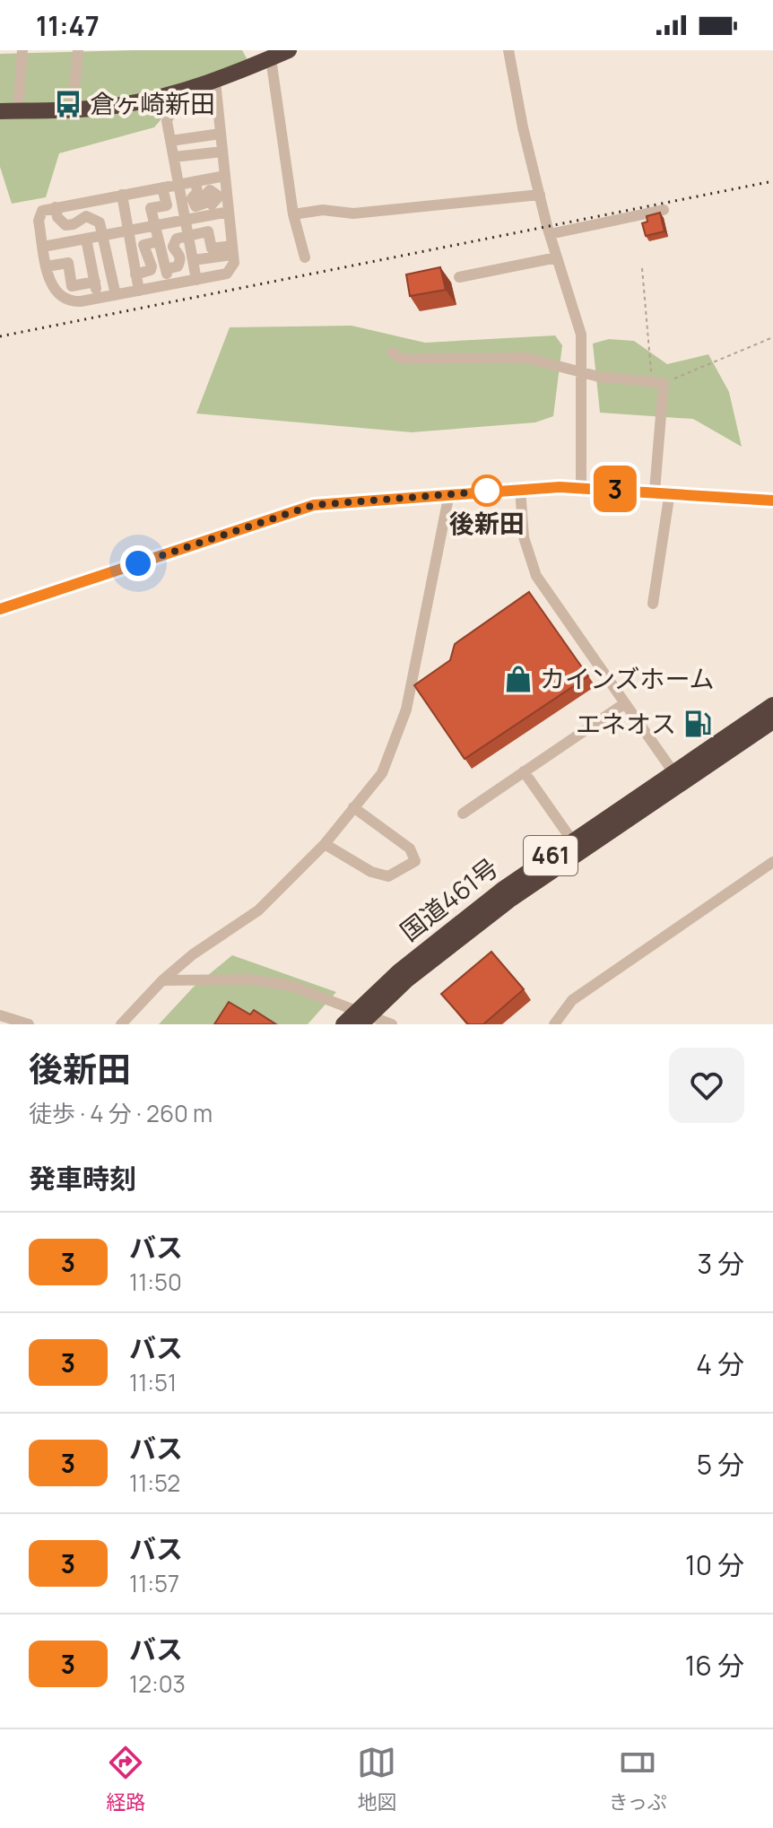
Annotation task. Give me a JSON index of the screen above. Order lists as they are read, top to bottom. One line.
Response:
{"streets":{"highway":["461","国道461号"]},"places":{"bus stop":["倉ヶ崎新田"],"other":["後新田"],"shop":["カインズホーム"],"fuel station":["エネオス"]},"lines":["bus line 3"],"page":{"status":"11:47","on_map":"3","heading":[["後新田","徒歩 · 4 分 · 260 m"],"発車時刻"],"list":[{"mark":"3","name":"バス","note":"11:50","value":"3 分"},{"mark":"3","name":"バス","note":"11:51","value":"4 分"},{"mark":"3","name":"バス","note":"11:52","value":"5 分"},{"mark":"3","name":"バス","note":"11:57","value":"10 分"},{"mark":"3","name":"バス","note":"12:03","value":"16 分"}],"tabs":["経路","地図","きっぷ"]}}
